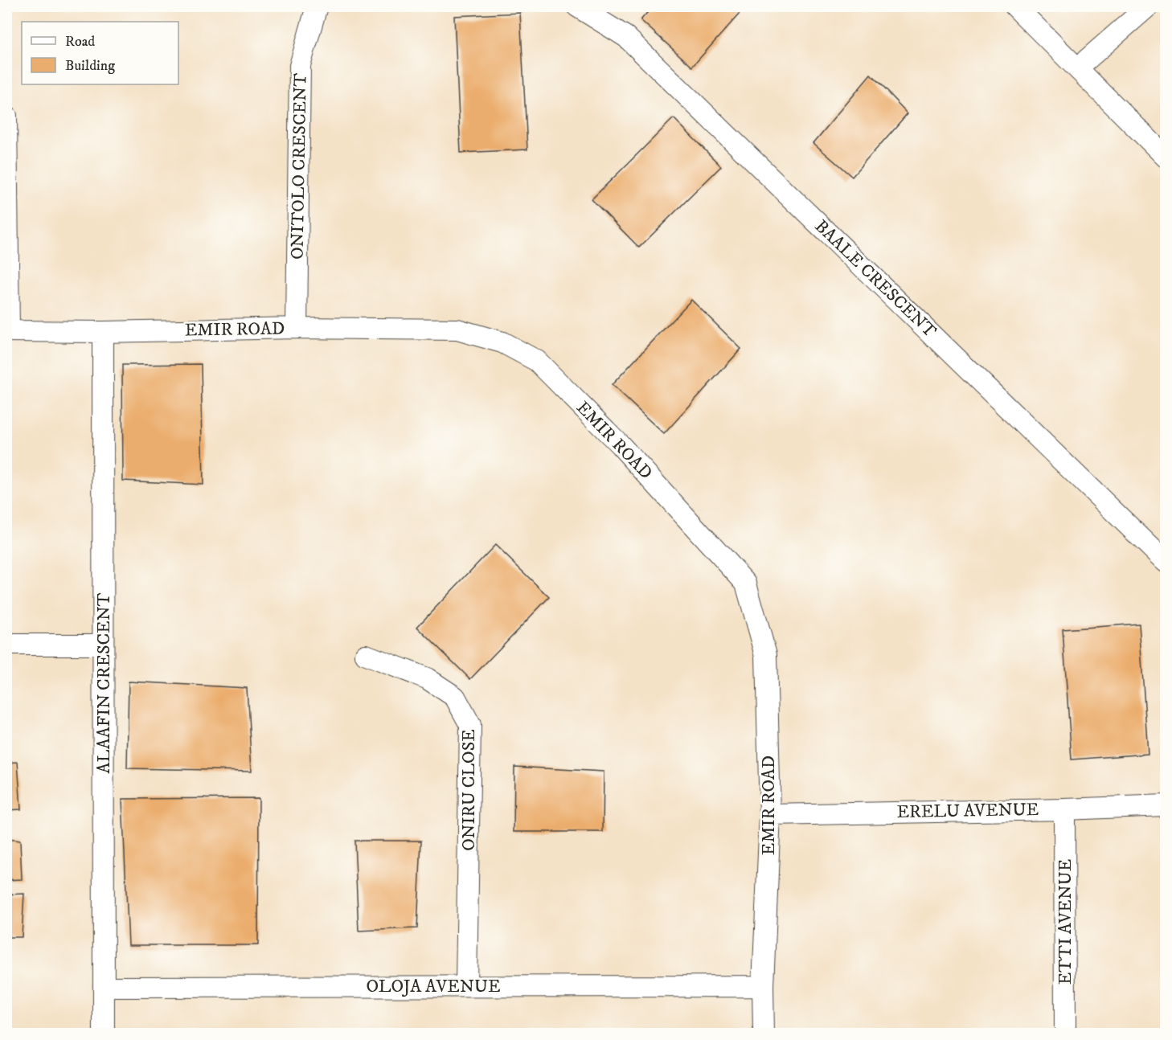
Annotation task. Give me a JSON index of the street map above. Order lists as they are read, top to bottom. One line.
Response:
{"streets":{"street":["ONITOLO CRESCENT","BAALE CRESCENT","EMIR ROAD","ALAAFIN CRESCENT","ONIRU CLOSE","ERELU AVENUE","ETTI AVENUE","OLOJA AVENUE"]},"crossings":[["ONITOLO CRESCENT","EMIR ROAD"],["EMIR ROAD","ALAAFIN CRESCENT"],["EMIR ROAD","ERELU AVENUE"],["EMIR ROAD","OLOJA AVENUE"],["ALAAFIN CRESCENT","OLOJA AVENUE"],["ONIRU CLOSE","OLOJA AVENUE"],["ERELU AVENUE","ETTI AVENUE"]],"legend":["Road","Building"]}
